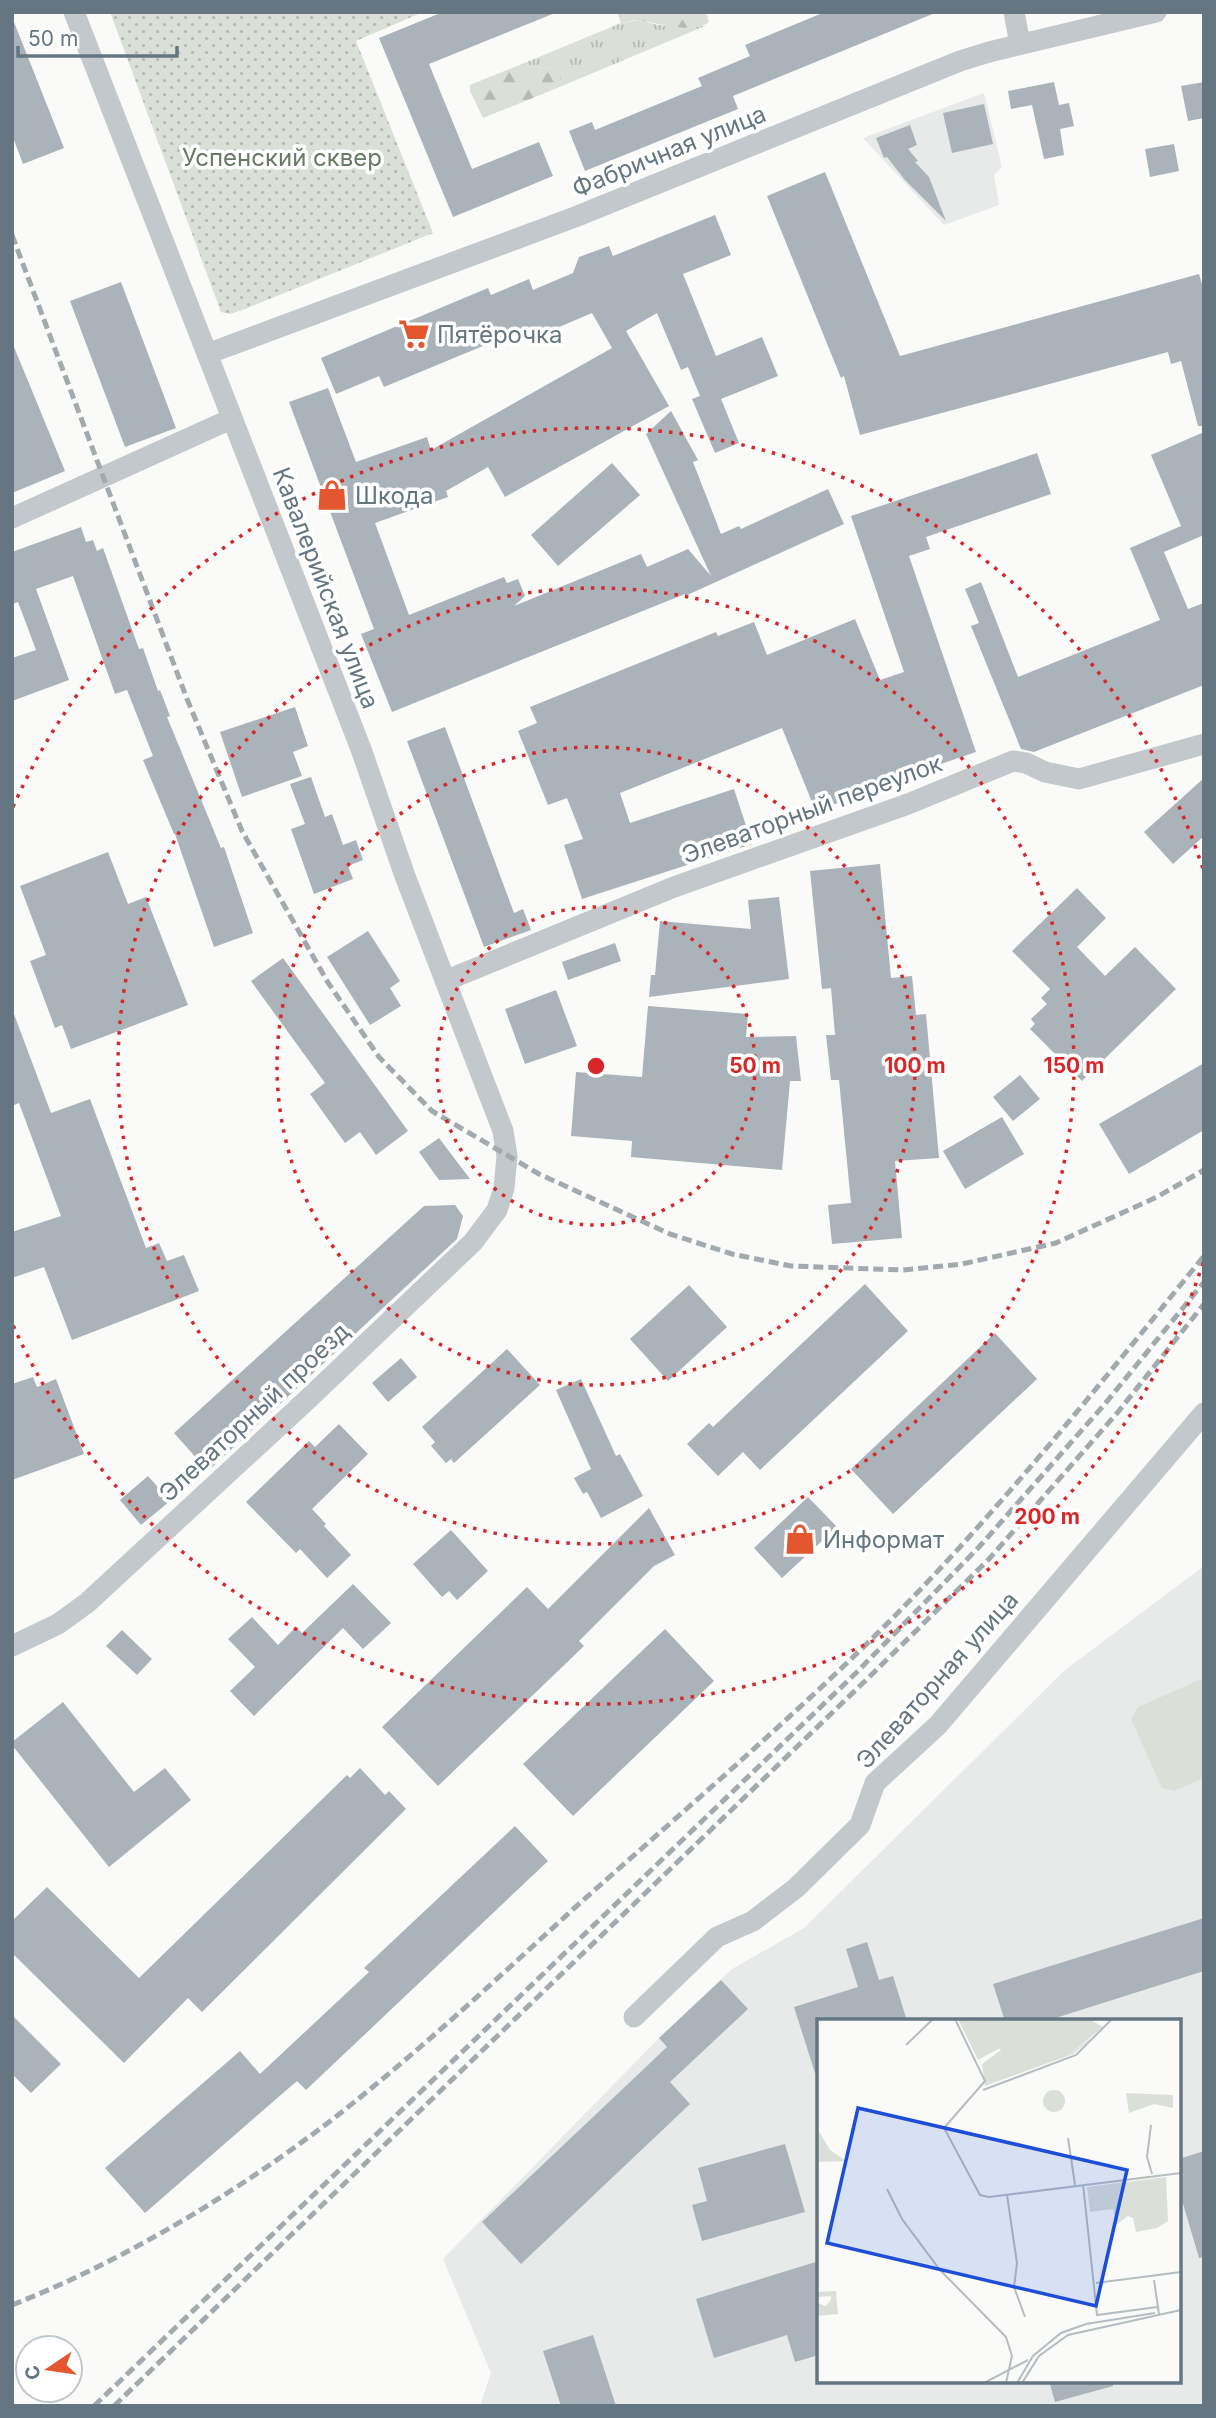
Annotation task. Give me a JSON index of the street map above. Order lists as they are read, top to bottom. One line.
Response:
{"streets":{"street":["Фабричная улица","Кавалерийская улица","Элеваторный переулок","Элеваторный проезд","Элеваторная улица"]},"crossings":[["Фабричная улица","Кавалерийская улица"],["Кавалерийская улица","Элеваторный переулок"],["Кавалерийская улица","Элеваторный проезд"]],"parks":["Успенский сквер"],"places":{"supermarket":["Пятёрочка"],"shop":["Шкода","Информат"]},"scale_bar":"50 m","north":"left","rings":["50 m","100 m","150 m","200 m"]}
